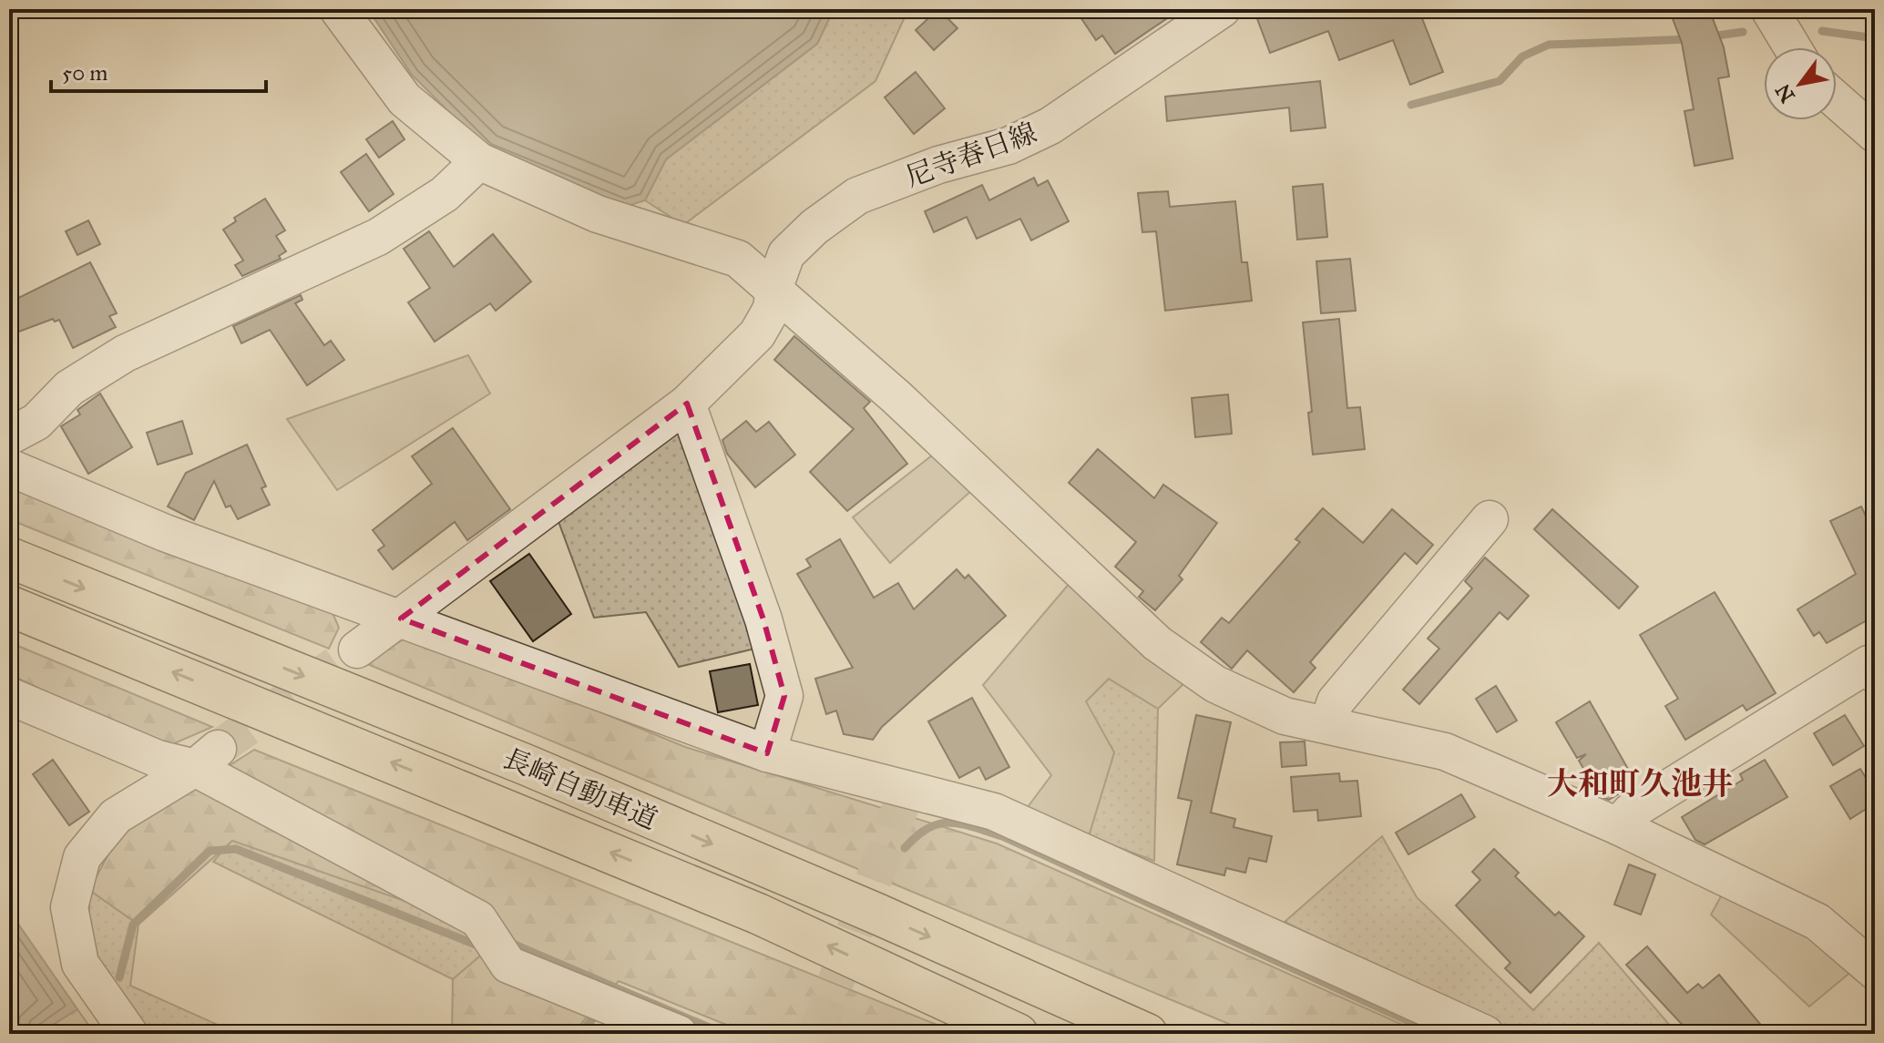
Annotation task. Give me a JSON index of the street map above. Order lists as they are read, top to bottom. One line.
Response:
{"streets":{"highway":["長崎自動車道"],"street":["尼寺春日線"]},"districts":["大和町久池井"],"scale_bar":"50 m","north":"bottom left"}
